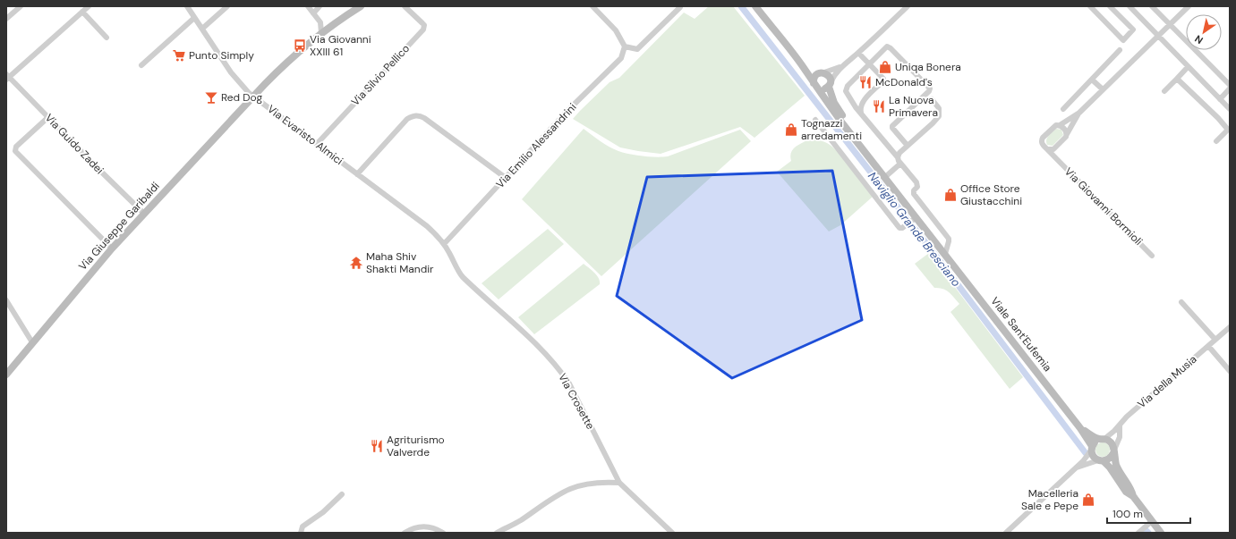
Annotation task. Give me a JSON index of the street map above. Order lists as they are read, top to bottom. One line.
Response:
{"streets":{"main road":["Via Giuseppe Garibaldi","Viale Sant'Eufemia"],"street":["Via Silvio Pellico","Via Evaristo Almici","Via Guido Zadei","Via Emilio Alessandrini","Via Giovanni Bormioli","Via della Musia","Via Crosette"]},"crossings":[["Via Silvio Pellico","Via Evaristo Almici"],["Via Evaristo Almici","Via Emilio Alessandrini"],["Via Evaristo Almici","Via Giuseppe Garibaldi"],["Via Evaristo Almici","Via Crosette"],["Via Guido Zadei","Via Giuseppe Garibaldi"],["Via Emilio Alessandrini","Via Crosette"],["Viale Sant'Eufemia","Via della Musia"]],"water":["Naviglio Grande Bresciano"],"places":{"bus stop":["Via Giovanni XXIII 61"],"supermarket":["Punto Simply"],"shop":["Uniqa Bonera","Tognazzi arredamenti","Office Store Giustacchini","Macelleria Sale e Pepe"],"restaurant":["McDonald's","La Nuova Primavera","Agriturismo Valverde"],"bar":["Red Dog"],"temple":["Maha Shiv Shakti Mandir"]},"scale_bar":"100 m","north":"bottom left"}
